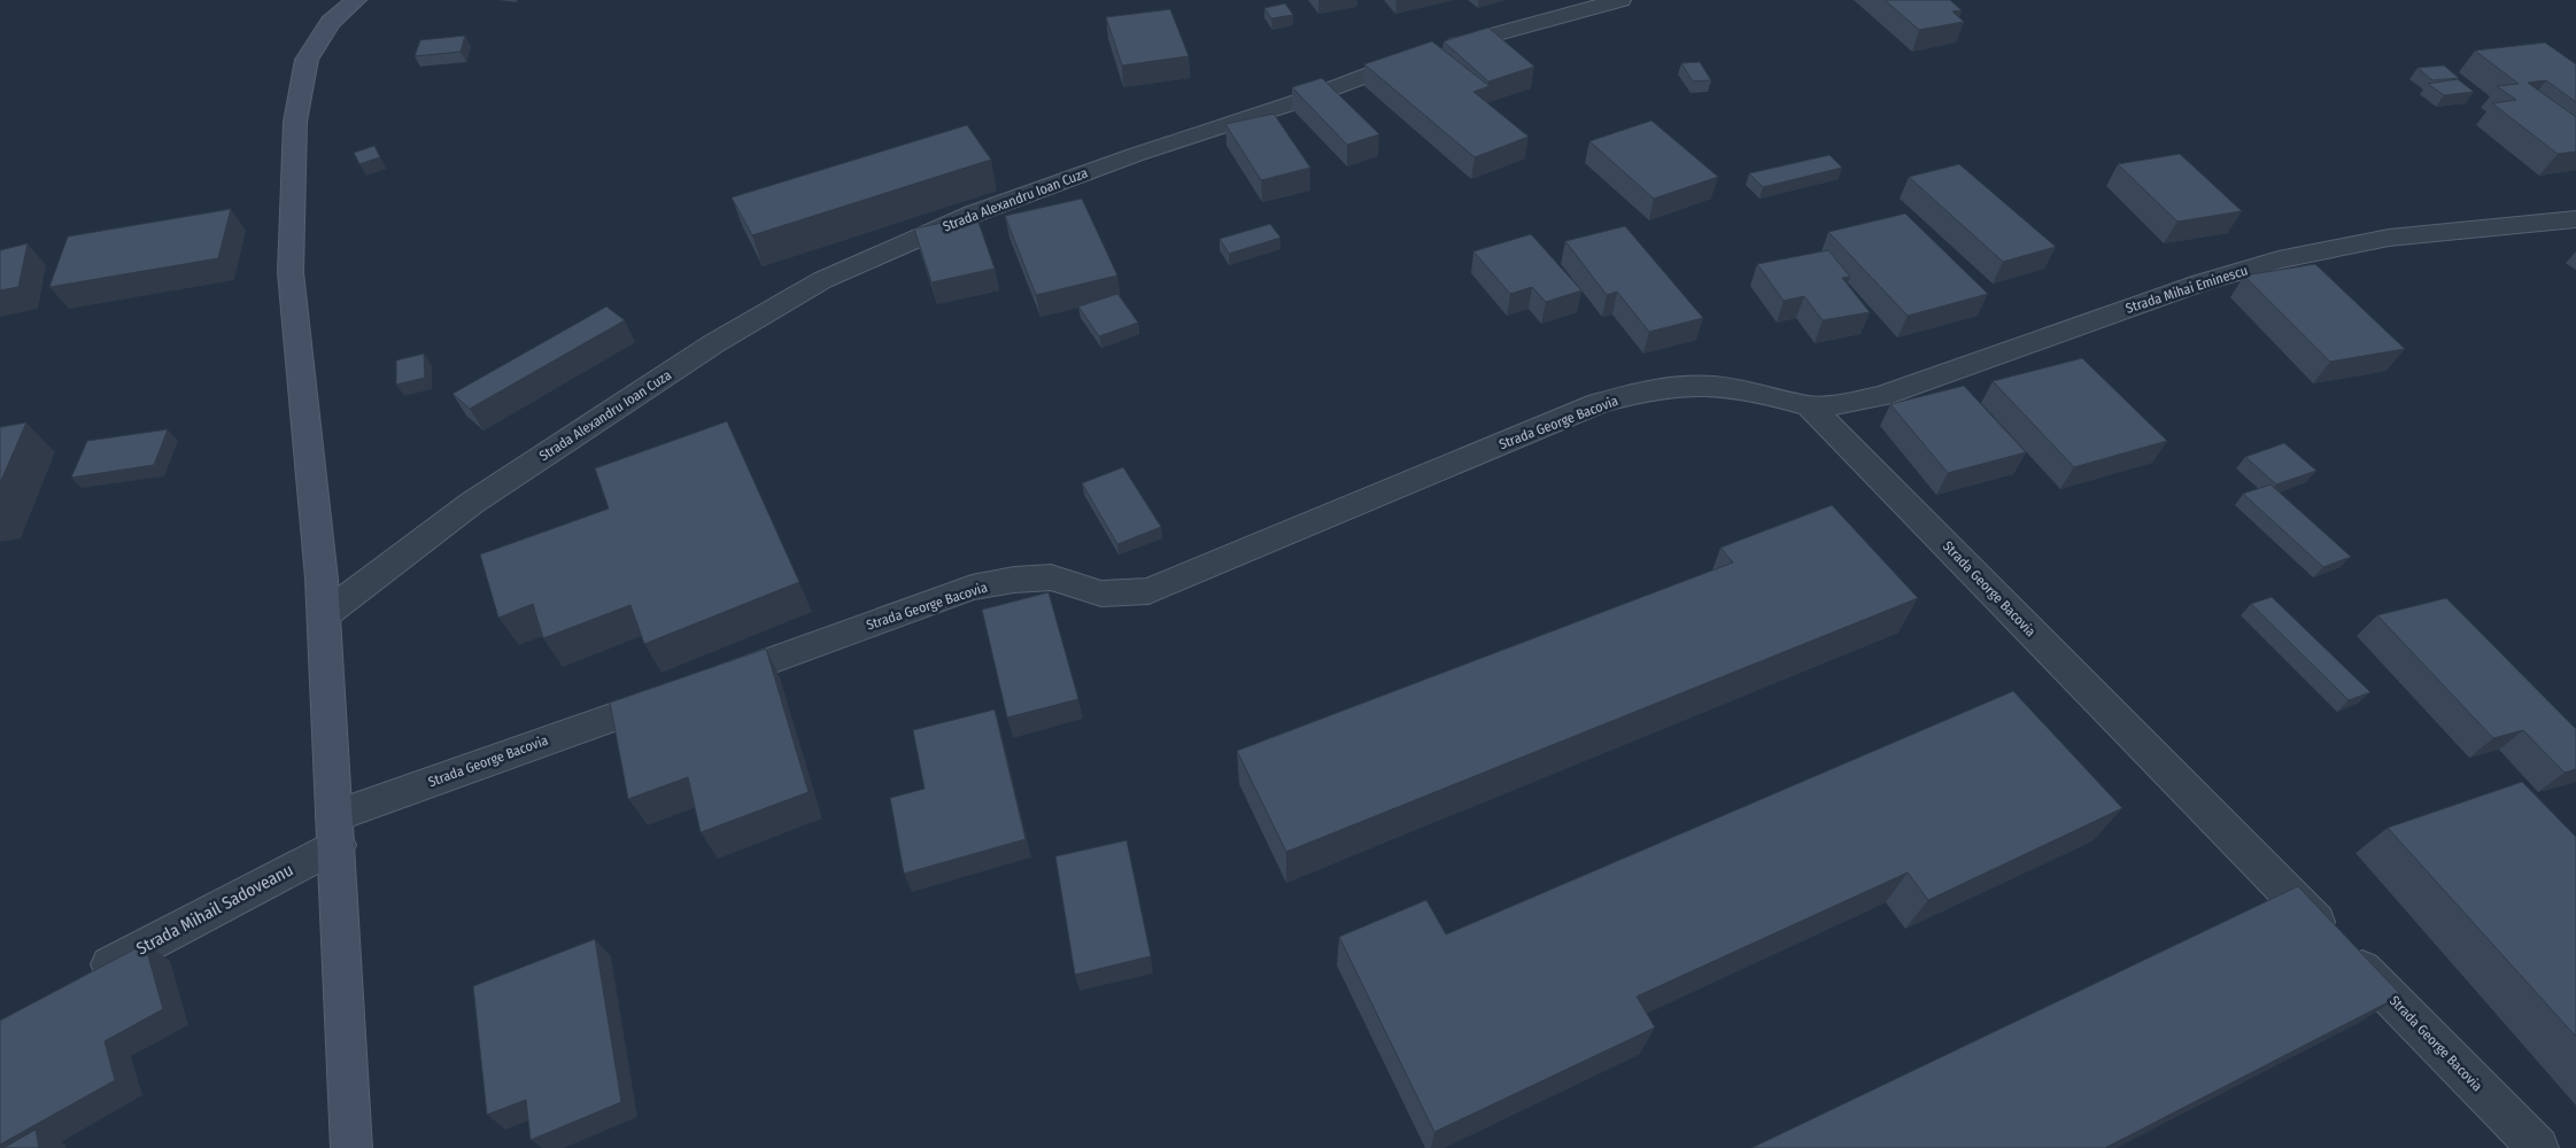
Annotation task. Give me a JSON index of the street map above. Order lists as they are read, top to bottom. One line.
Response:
{"streets":{"street":["Strada Alexandru Ioan Cuza","Strada Mihai Eminescu","Strada George Bacovia","Strada Mihail Sadoveanu"]},"crossings":[["Strada Mihai Eminescu","Strada George Bacovia"],["Strada George Bacovia","Strada Mihail Sadoveanu"]]}
